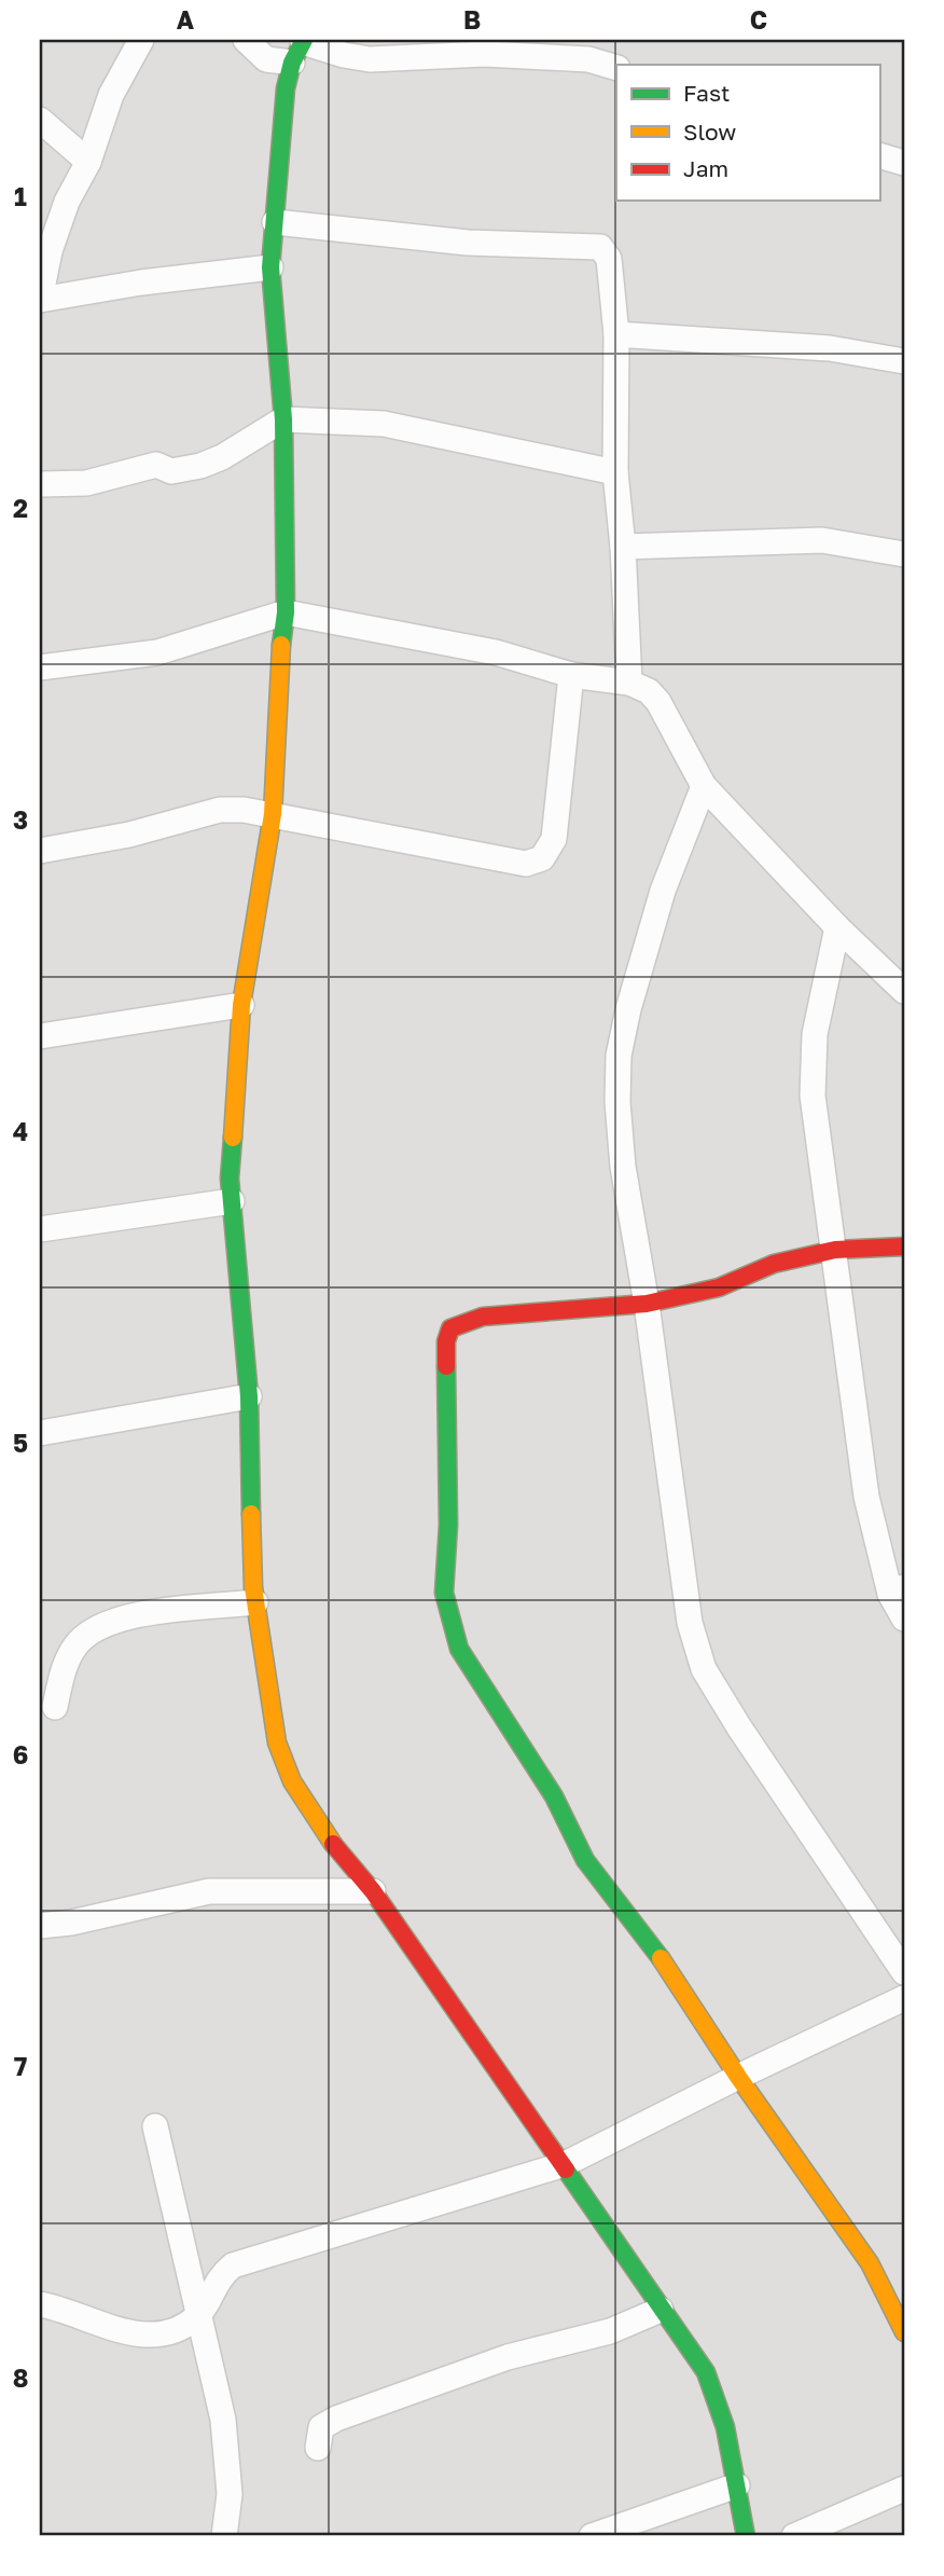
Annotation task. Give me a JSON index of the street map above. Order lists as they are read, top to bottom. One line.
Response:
{"legend":["Fast","Slow","Jam"],"grid":{"columns":["A","B","C"],"rows":["1","2","3","4","5","6","7","8"]}}
